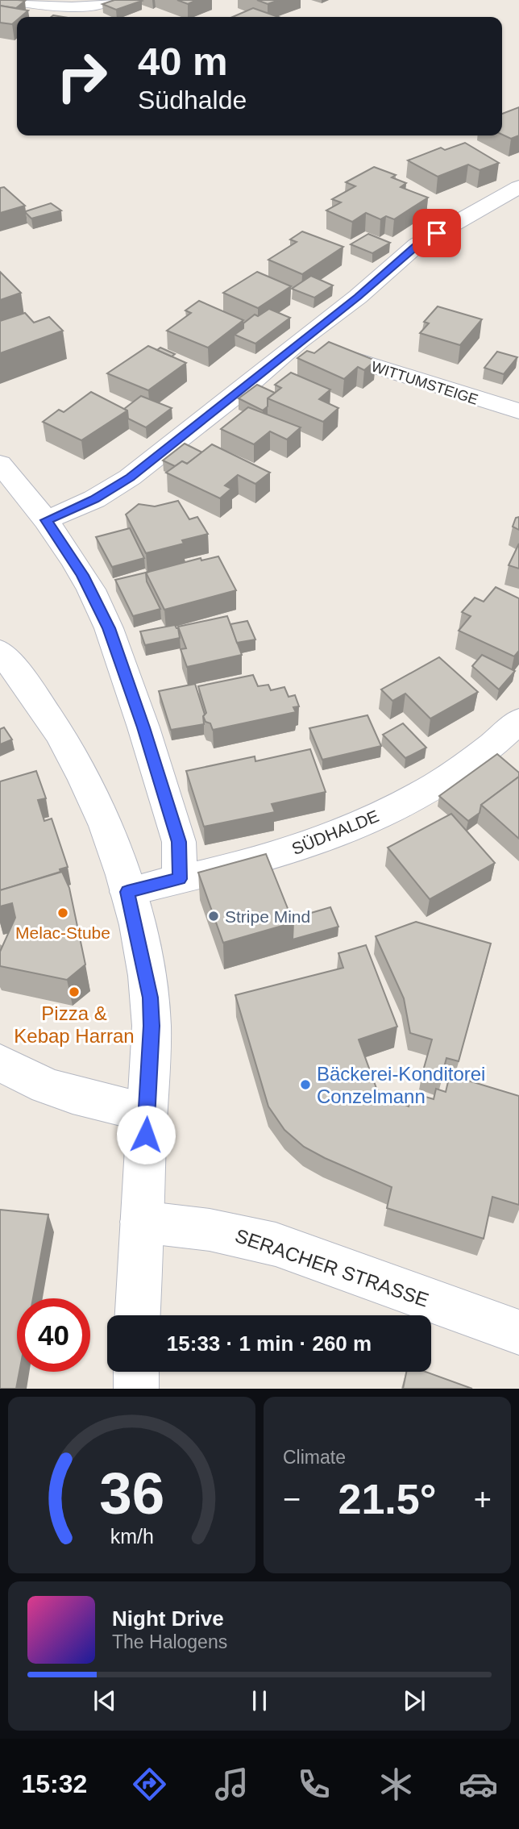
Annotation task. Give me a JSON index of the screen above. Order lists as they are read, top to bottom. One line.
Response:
{"streets":{"street":["WITTUMSTEIGE","SÜDHALDE","SERACHER STRASSE"]},"places":["Melac-Stube","Stripe Mind","Pizza & Kebap Harran","Bäckerei-Konditorei Conzelmann"],"page":{"turn":["40 m","Südhalde"],"limit":"40","trip":"15:33 · 1 min · 260 m","tile":"Climate","heat":["−","21.5°","+"],"song":["Night Drive","The Halogens"],"tabs":"15:32","gauge":["36","km/h"]}}
